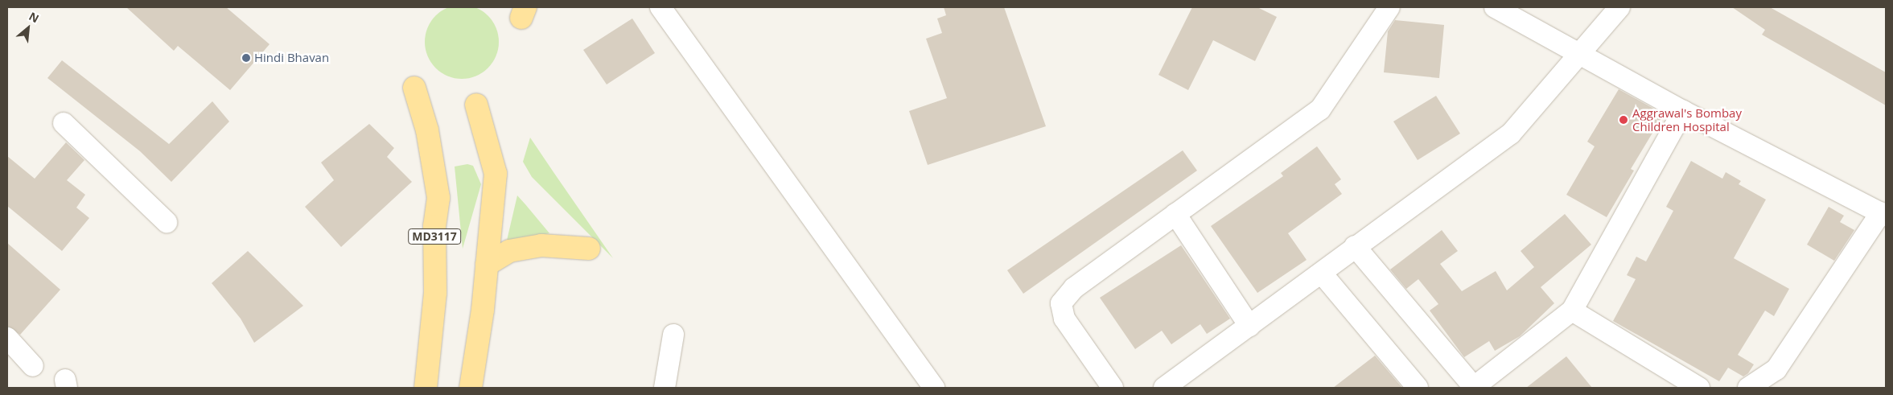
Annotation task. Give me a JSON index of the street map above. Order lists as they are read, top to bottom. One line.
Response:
{"streets":{"main road":["MD3117"]},"places":["Hindi Bhavan","Aggrawal's Bombay Children Hospital"],"north":"top right"}
